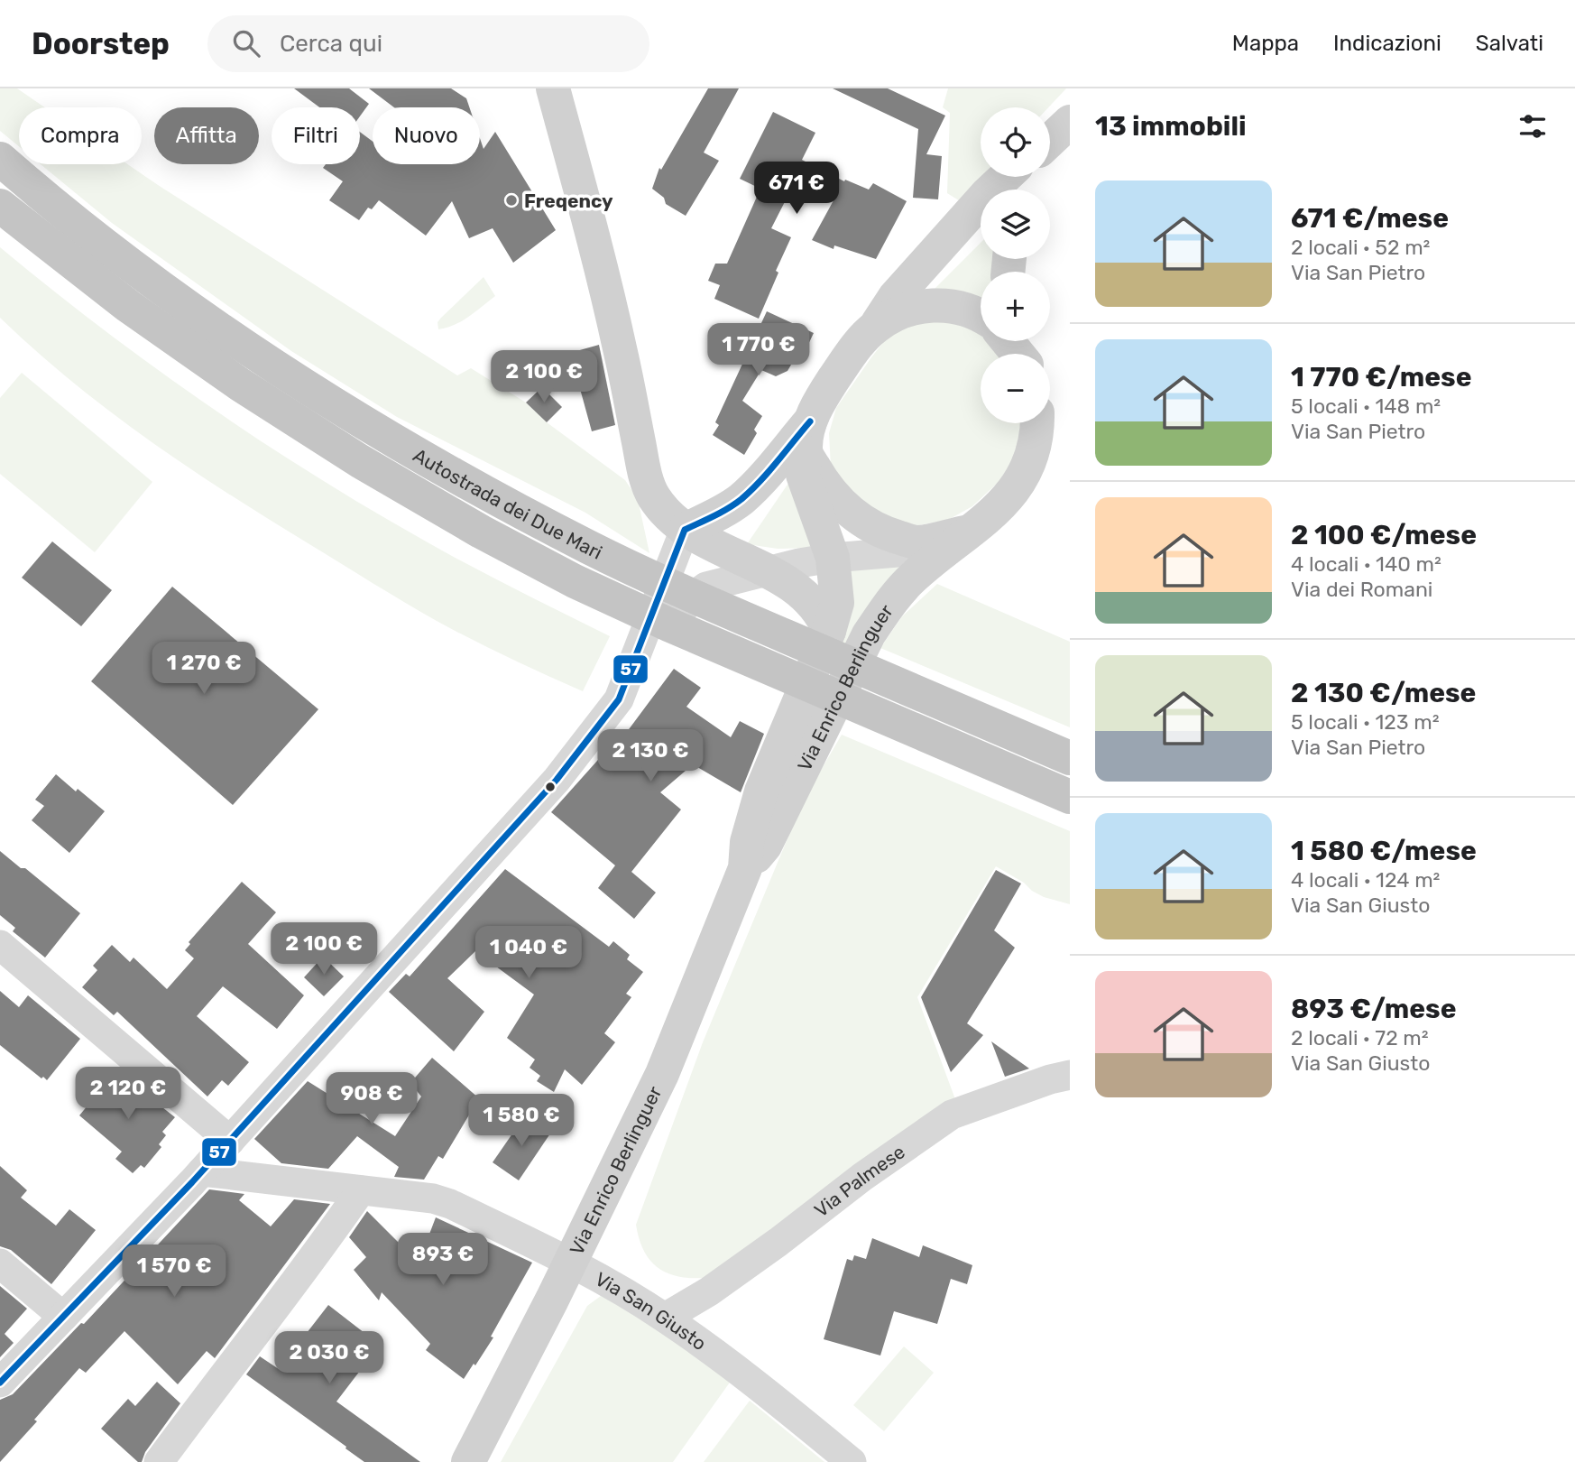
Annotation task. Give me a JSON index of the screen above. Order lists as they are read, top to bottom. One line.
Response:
{"streets":{"highway":["Autostrada dei Due Mari"],"main road":["Via Enrico Berlinguer"],"street":["Via Palmese","Via San Giusto"]},"crossings":[["Via Enrico Berlinguer","Via San Giusto"],["Via Palmese","Via San Giusto"]],"places":["Freqency"],"lines":["transit line 57"],"page":{"header":"Doorstep","search":"Cerca qui","nav":["Mappa","Indicazioni","Salvati"],"heading":"13 immobili","map_buttons":["+","−"],"chip":["Compra","Affitta","Filtri","Nuovo"],"price":["671 €","1 770 €","2 100 €","1 270 €","2 130 €","2 100 €","1 040 €","2 120 €","908 €","1 580 €","893 €","1 570 €","2 030 €"],"list":[{"name":"671 €/mese","note":"2 locali · 52 m² · Via San Pietro"},{"name":"1 770 €/mese","note":"5 locali · 148 m² · Via San Pietro"},{"name":"2 100 €/mese","note":"4 locali · 140 m² · Via dei Romani"},{"name":"2 130 €/mese","note":"5 locali · 123 m² · Via San Pietro"},{"name":"1 580 €/mese","note":"4 locali · 124 m² · Via San Giusto"},{"name":"893 €/mese","note":"2 locali · 72 m² · Via San Giusto"}]}}
